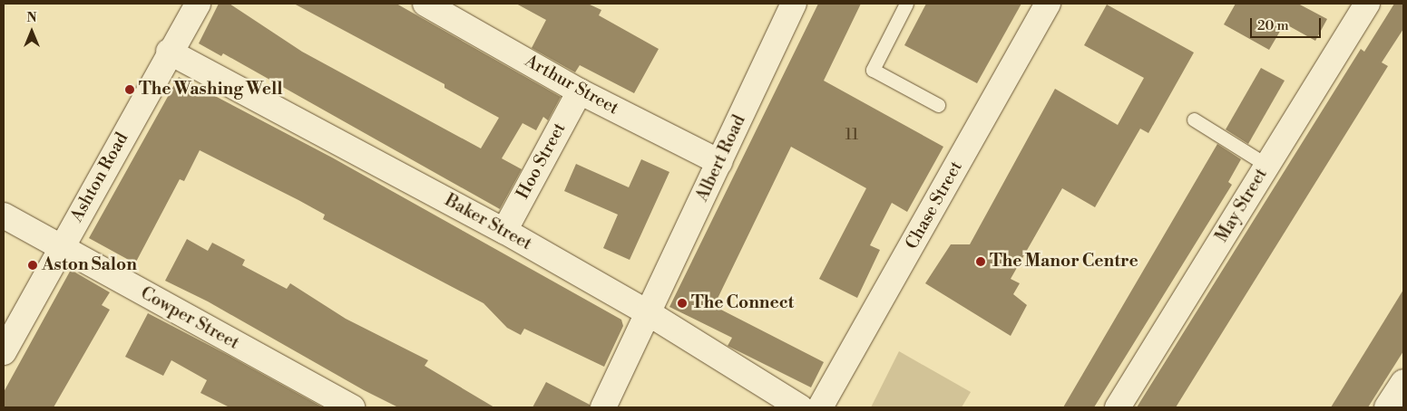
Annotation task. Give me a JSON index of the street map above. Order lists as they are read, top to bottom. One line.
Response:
{"streets":{"street":["Arthur Street","Albert Road","Hoo Street","Ashton Road","Chase Street","May Street","Baker Street","Cowper Street"]},"crossings":[["Arthur Street","Albert Road"],["Arthur Street","Hoo Street"],["Albert Road","Baker Street"],["Hoo Street","Baker Street"],["Ashton Road","Baker Street"],["Ashton Road","Cowper Street"]],"places":["The Washing Well","The Manor Centre","Aston Salon","The Connect"],"house_numbers":["11"],"scale_bar":"20 m","north":"top"}
